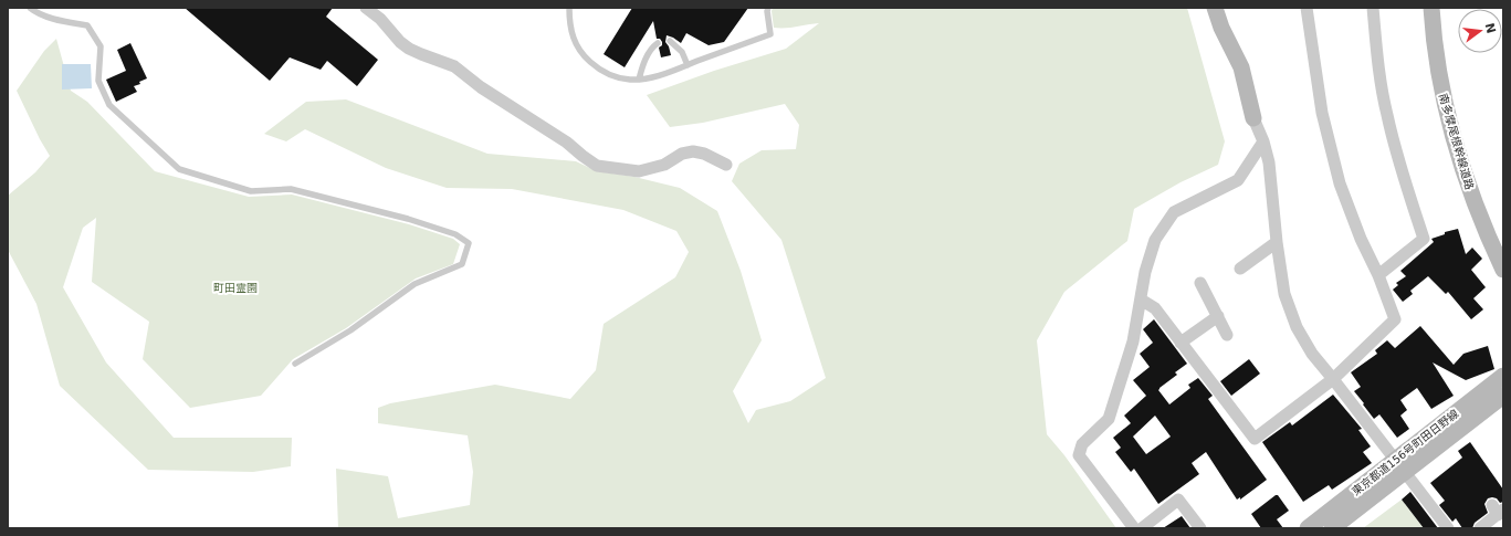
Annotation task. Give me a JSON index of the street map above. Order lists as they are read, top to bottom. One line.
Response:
{"streets":{"main road":["南多摩尾根幹線道路","東京都道156号町田日野線"]},"parks":["町田霊園"],"north":"right"}
